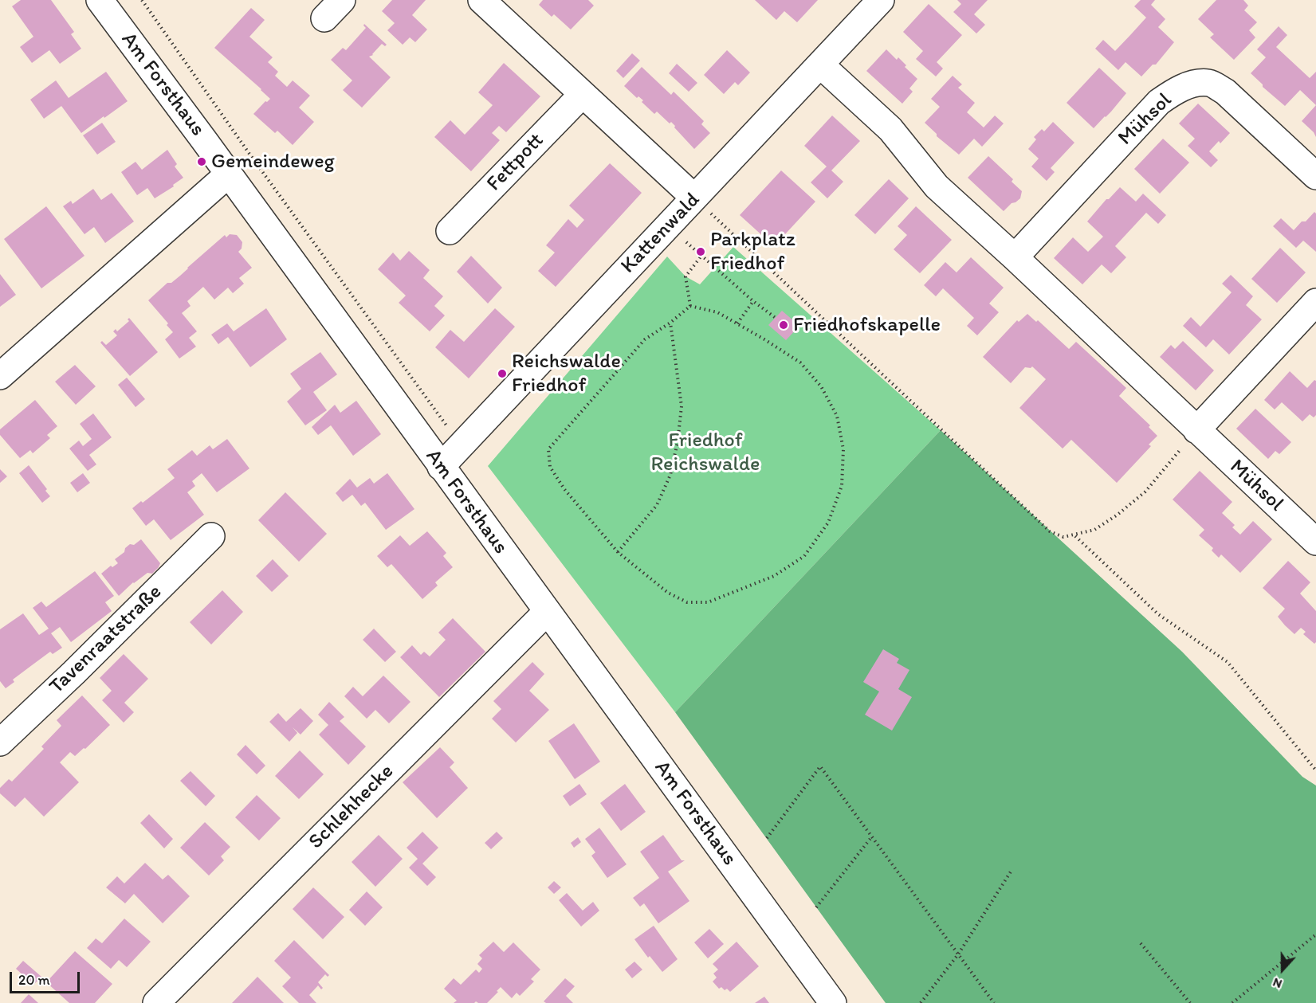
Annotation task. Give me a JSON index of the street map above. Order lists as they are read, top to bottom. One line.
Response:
{"streets":{"street":["Am Forsthaus","Mühsol","Fettpott","Kattenwald","Tavenraatstraße","Schlehhecke"]},"crossings":[["Am Forsthaus","Kattenwald"],["Am Forsthaus","Schlehhecke"],["Mühsol","Kattenwald"]],"parks":["Friedhof Reichswalde"],"places":["Gemeindeweg","Parkplatz Friedhof","Friedhofskapelle","Reichswalde Friedhof"],"scale_bar":"20 m","north":"bottom"}
